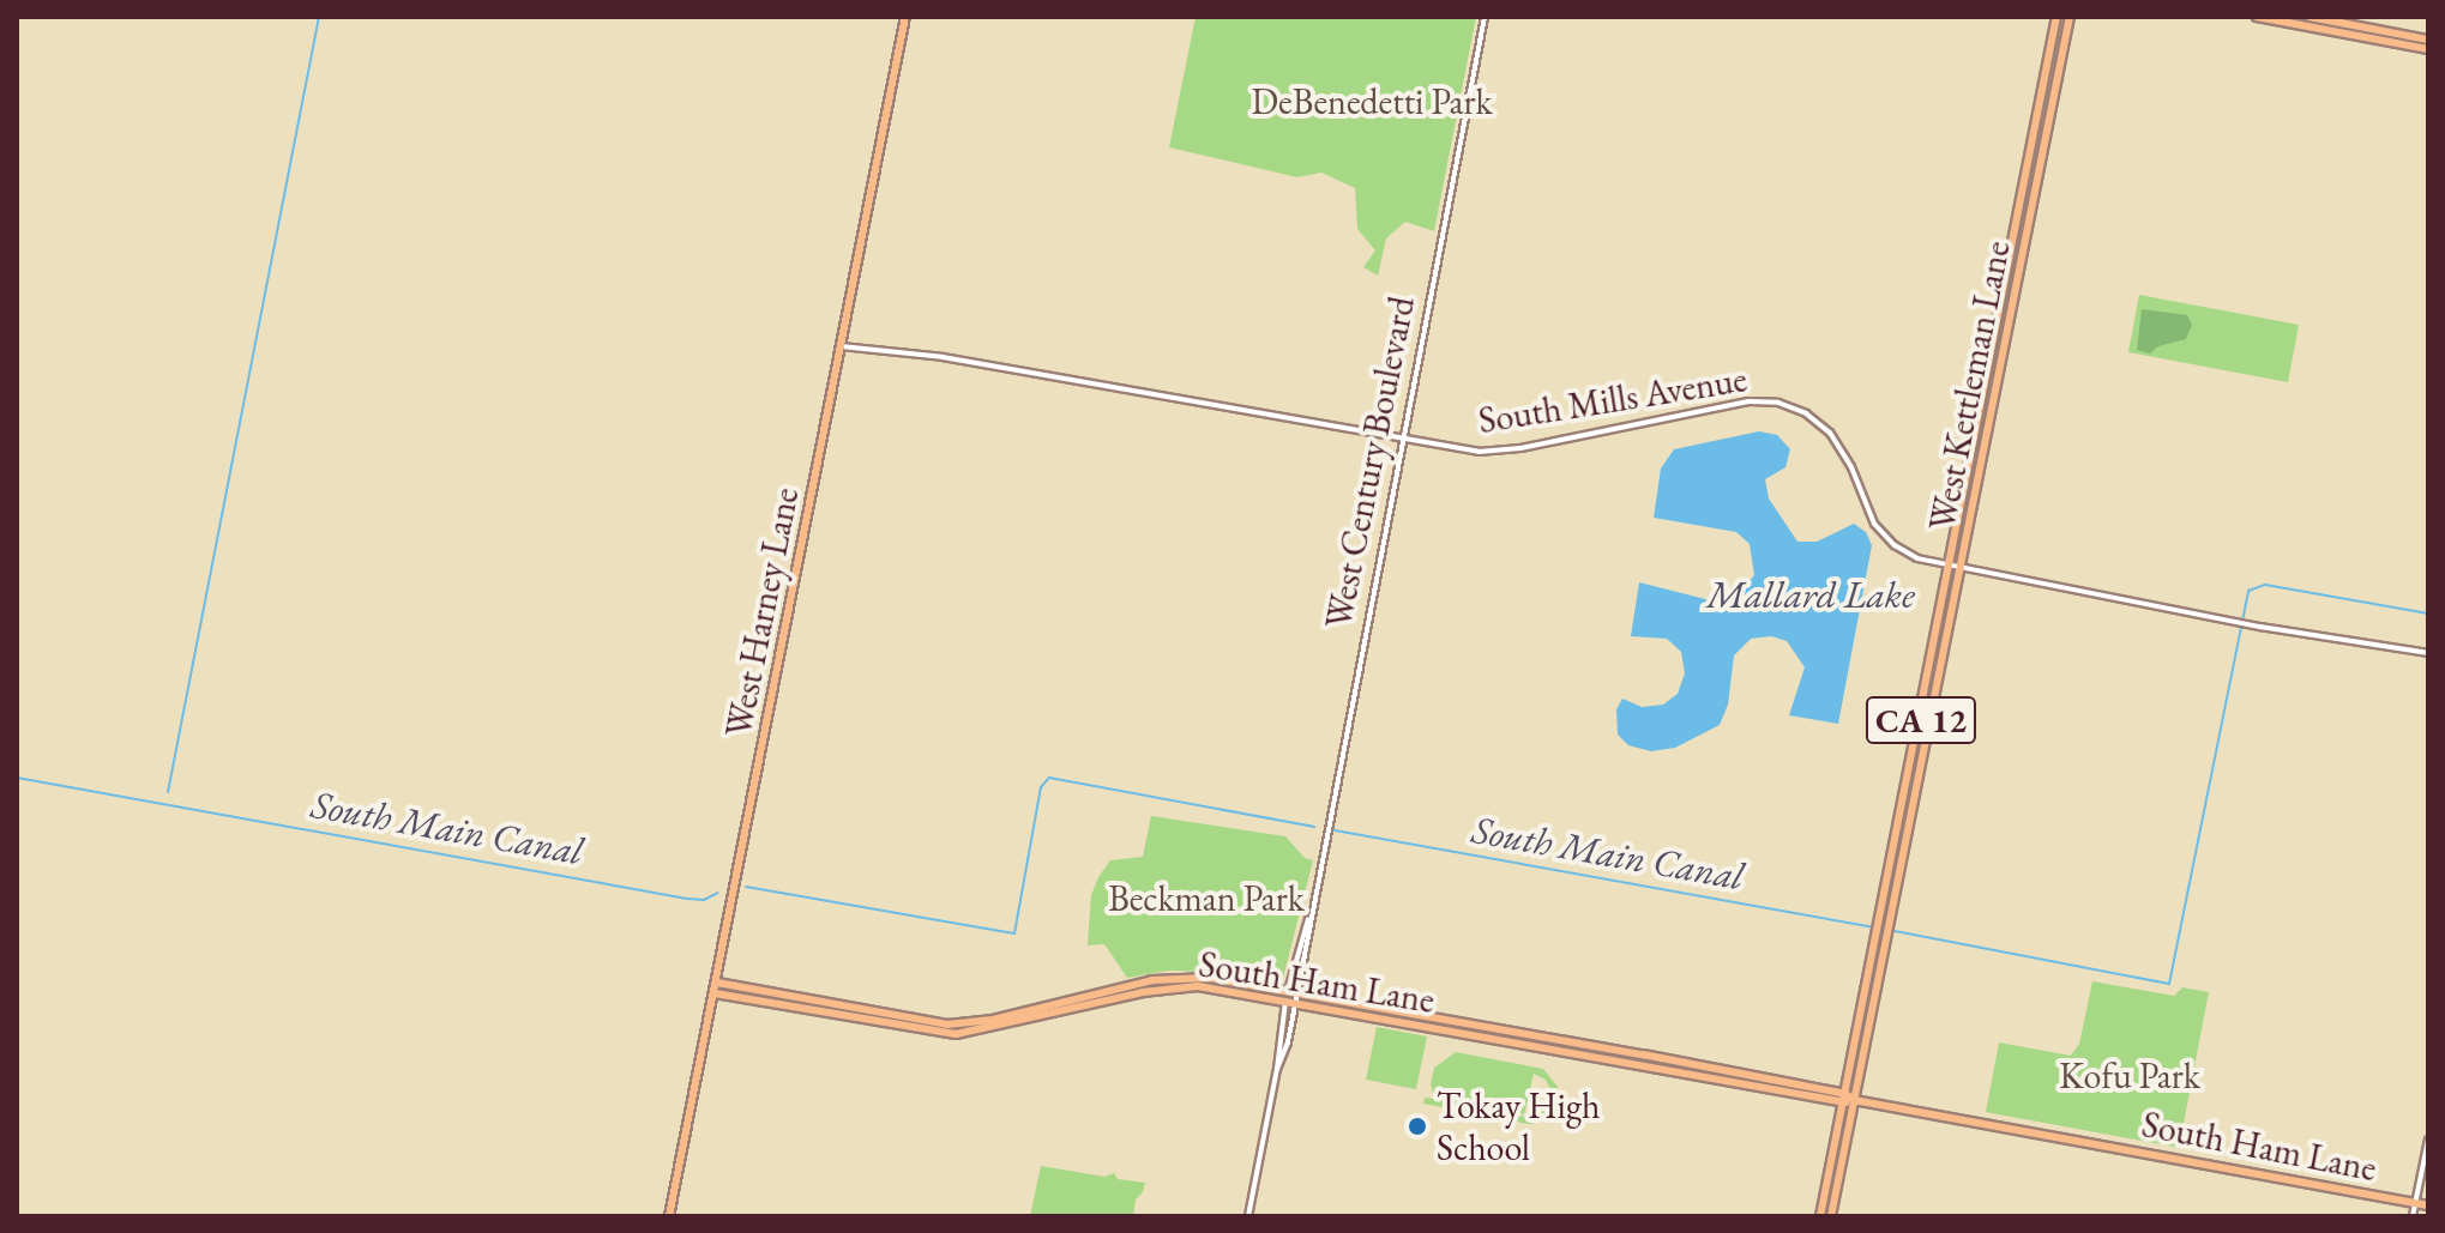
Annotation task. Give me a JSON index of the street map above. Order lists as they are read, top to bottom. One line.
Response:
{"streets":{"main road":["West Kettleman Lane","West Harney Lane","CA 12","South Ham Lane"],"street":["South Mills Avenue","West Century Boulevard"]},"crossings":[["West Kettleman Lane","South Mills Avenue"],["West Kettleman Lane","South Ham Lane"],["South Mills Avenue","West Century Boulevard"],["South Mills Avenue","West Harney Lane"],["West Century Boulevard","South Ham Lane"],["West Harney Lane","South Ham Lane"]],"water":["Mallard Lake","South Main Canal"],"parks":["DeBenedetti Park","Beckman Park","Kofu Park"],"places":["Tokay High School"]}
